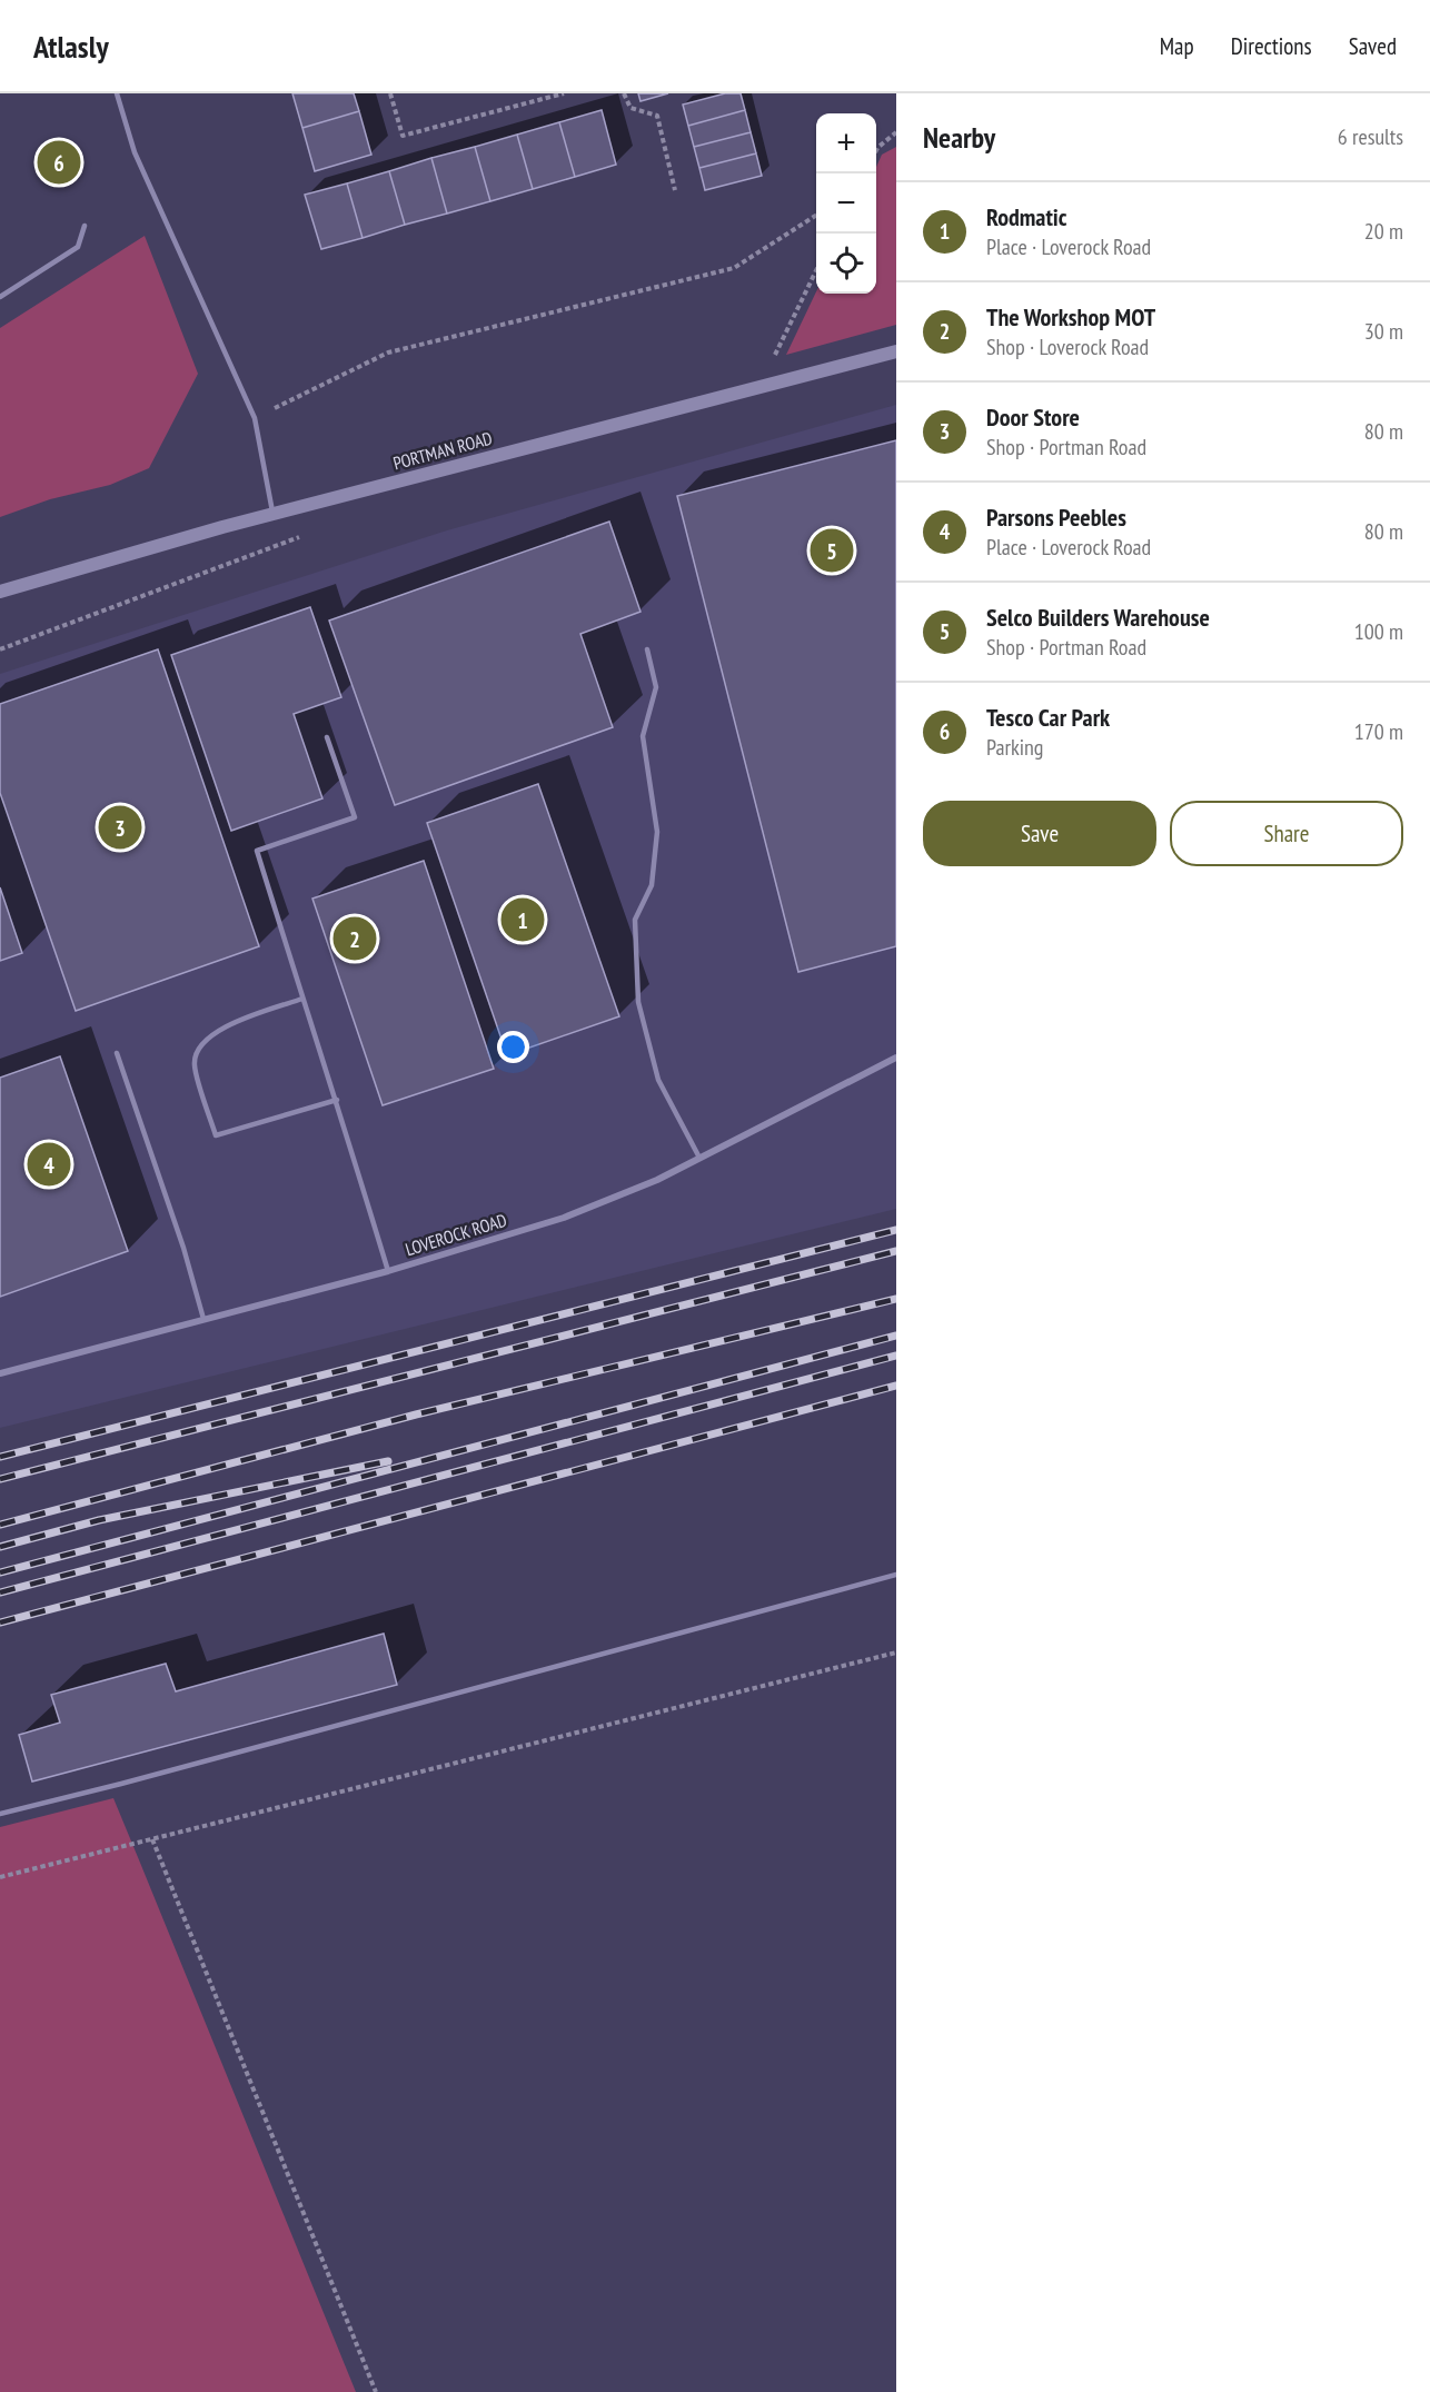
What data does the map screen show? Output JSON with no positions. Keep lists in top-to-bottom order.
{
  "streets": {
    "street": ["PORTMAN ROAD", "LOVEROCK ROAD"]
  },
  "page": {
    "header": "Atlasly",
    "nav": ["Map", "Directions", "Saved"],
    "heading": ["Nearby", "6 results"],
    "map_buttons": ["+", "−"],
    "pins": [
      "6",
      "5",
      "3",
      "1",
      "2",
      "4"
    ],
    "list": [
      {
        "mark": "1",
        "name": "Rodmatic",
        "note": "Place · Loverock Road",
        "value": "20 m"
      },
      {
        "mark": "2",
        "name": "The Workshop MOT",
        "note": "Shop · Loverock Road",
        "value": "30 m"
      },
      {
        "mark": "3",
        "name": "Door Store",
        "note": "Shop · Portman Road",
        "value": "80 m"
      },
      {
        "mark": "4",
        "name": "Parsons Peebles",
        "note": "Place · Loverock Road",
        "value": "80 m"
      },
      {
        "mark": "5",
        "name": "Selco Builders Warehouse",
        "note": "Shop · Portman Road",
        "value": "100 m"
      },
      {
        "mark": "6",
        "name": "Tesco Car Park",
        "note": "Parking",
        "value": "170 m"
      }
    ],
    "buttons": ["Save", "Share"]
  }
}
